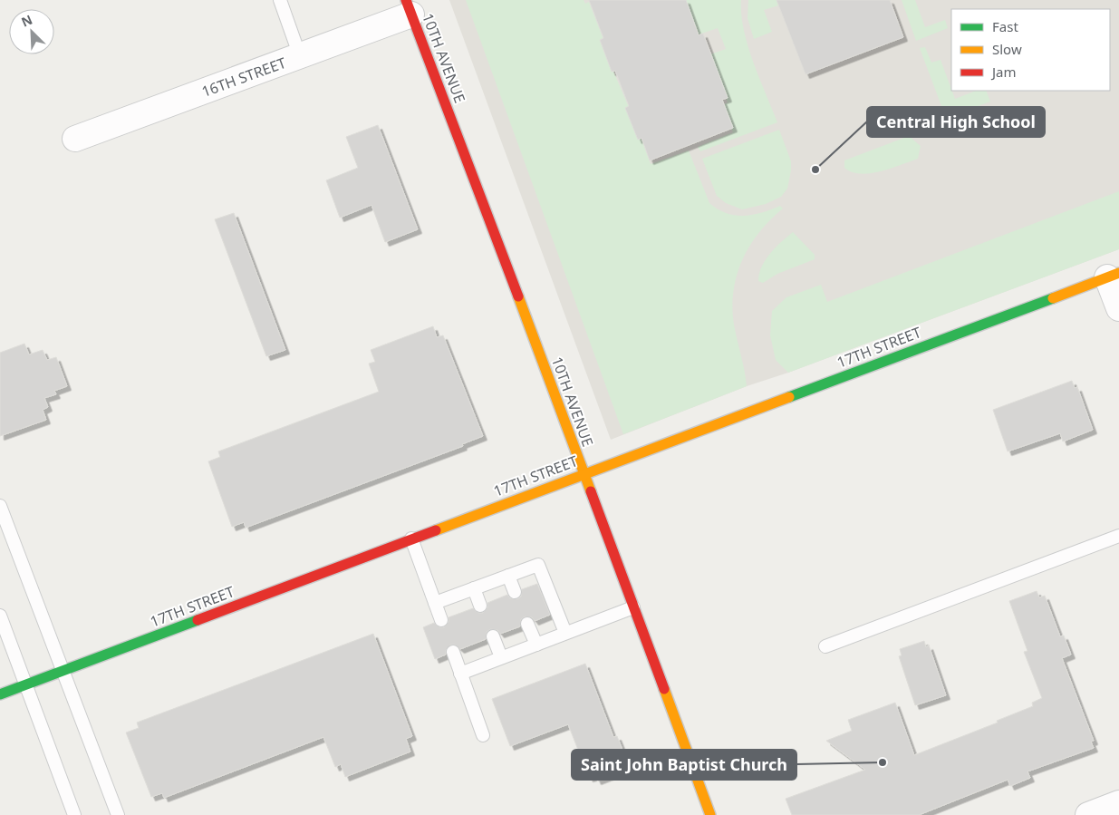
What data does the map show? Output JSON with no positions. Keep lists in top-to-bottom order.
{
  "streets": {
    "street": ["10TH AVENUE", "16TH STREET", "17TH STREET"]
  },
  "crossings": [
    ["10TH AVENUE", "16TH STREET"],
    ["10TH AVENUE", "17TH STREET"]
  ],
  "places": ["Central High School", "Saint John Baptist Church"],
  "legend": ["Fast", "Slow", "Jam"],
  "north": "top left"
}
